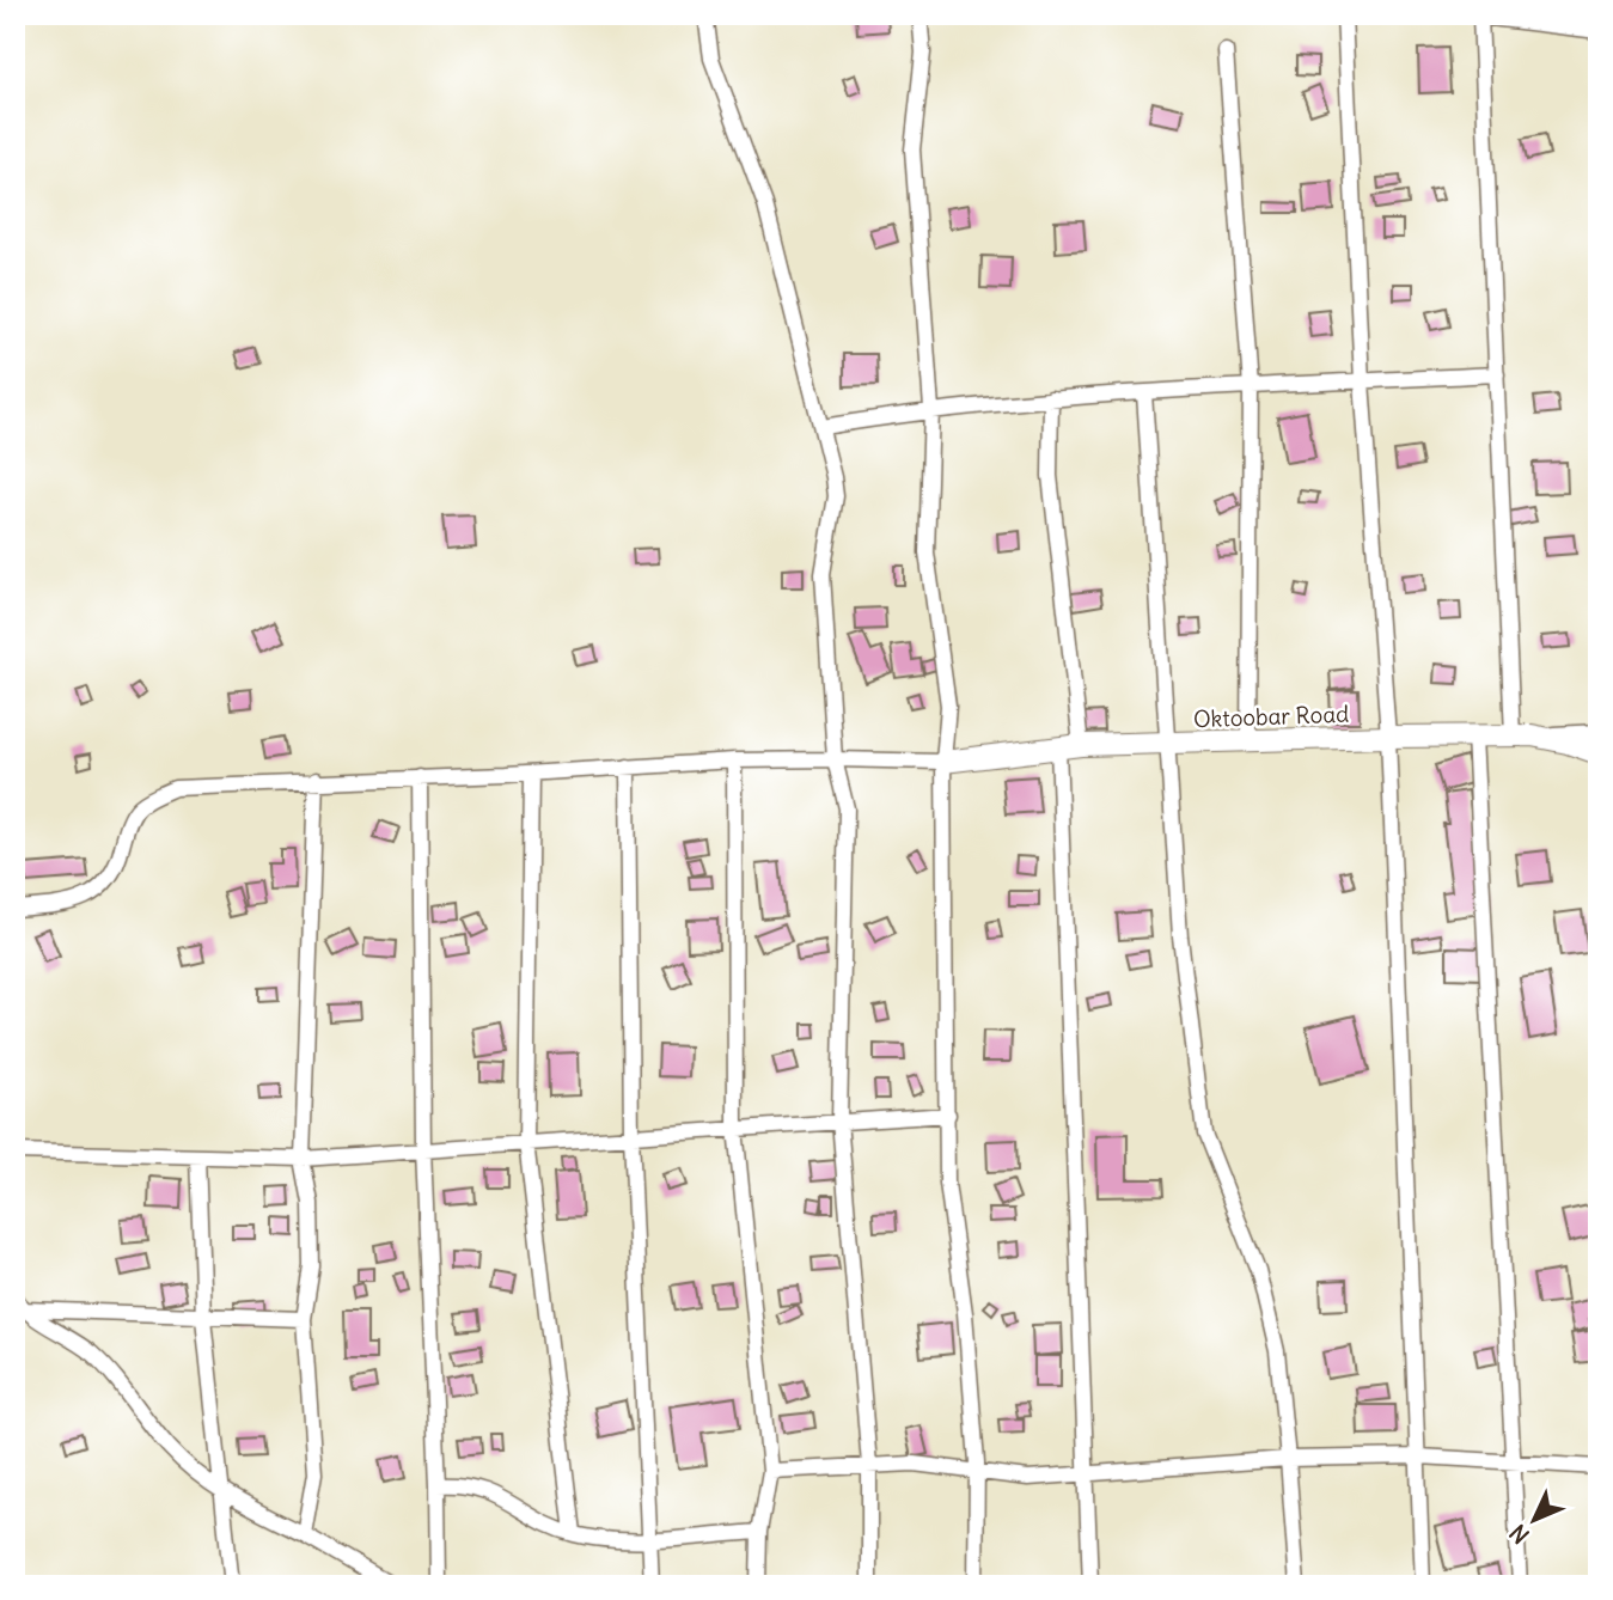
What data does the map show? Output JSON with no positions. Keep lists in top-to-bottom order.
{
  "streets": {
    "street": ["Oktoobar Road"]
  },
  "north": "bottom left"
}
